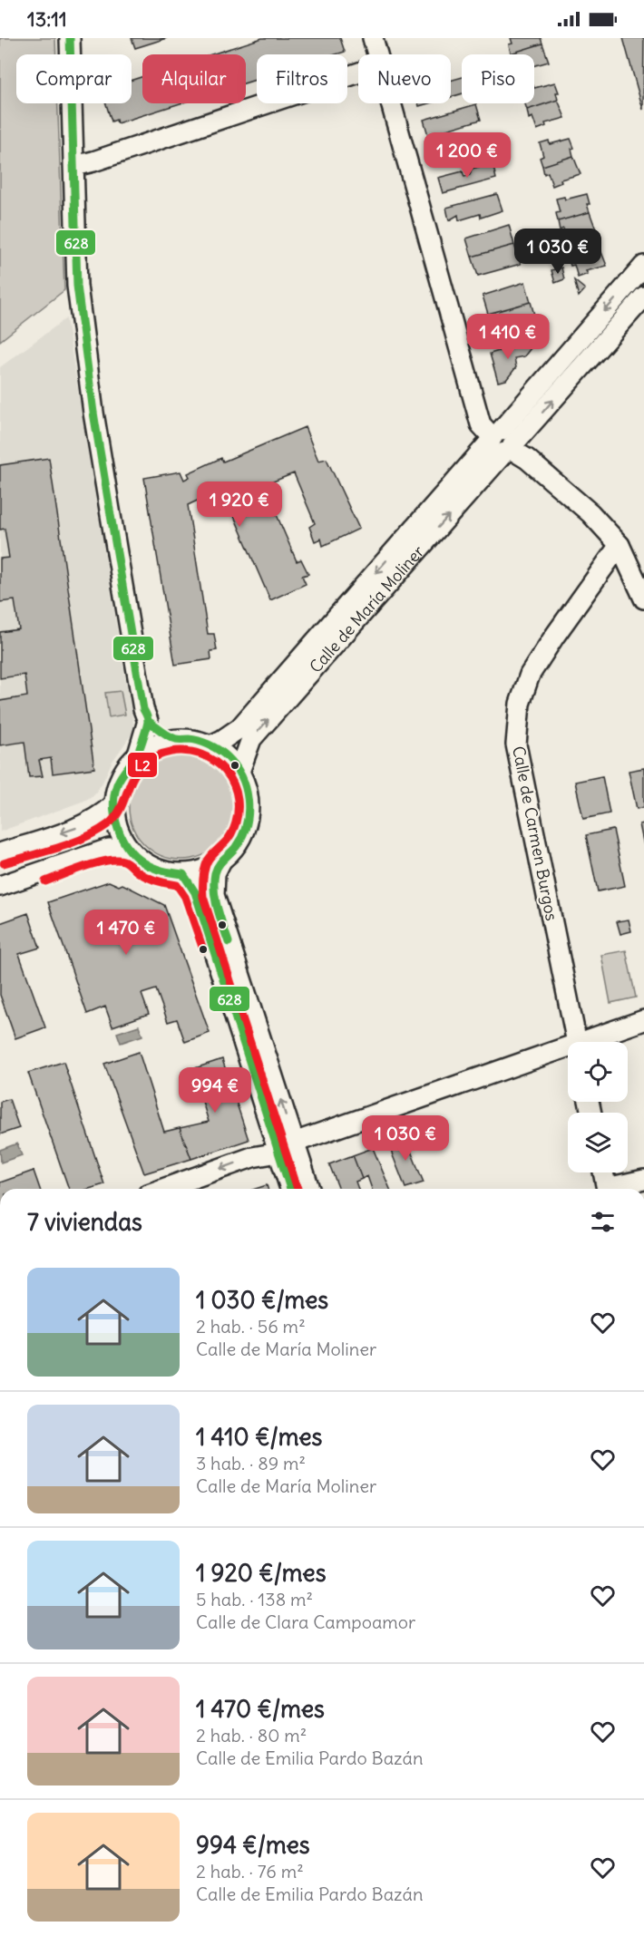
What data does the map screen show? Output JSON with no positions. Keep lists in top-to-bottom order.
{
  "streets": {
    "street": ["Calle de María Moliner", "Calle de Carmen Burgos"]
  },
  "lines": ["transit line 628", "transit line L2"],
  "page": {
    "status": "13:11",
    "chip": [
      "Comprar",
      "Alquilar",
      "Filtros",
      "Nuevo",
      "Piso"
    ],
    "price": [
      "1 200 €",
      "1 030 €",
      "1 410 €",
      "1 920 €",
      "1 470 €",
      "994 €",
      "1 030 €"
    ],
    "heading": "7 viviendas",
    "list": [
      {
        "name": "1 030 €/mes",
        "note": "2 hab. · 56 m² · Calle de María Moliner"
      },
      {
        "name": "1 410 €/mes",
        "note": "3 hab. · 89 m² · Calle de María Moliner"
      },
      {
        "name": "1 920 €/mes",
        "note": "5 hab. · 138 m² · Calle de Clara Campoamor"
      },
      {
        "name": "1 470 €/mes",
        "note": "2 hab. · 80 m² · Calle de Emilia Pardo Bazán"
      },
      {
        "name": "994 €/mes",
        "note": "2 hab. · 76 m² · Calle de Emilia Pardo Bazán"
      }
    ]
  }
}
